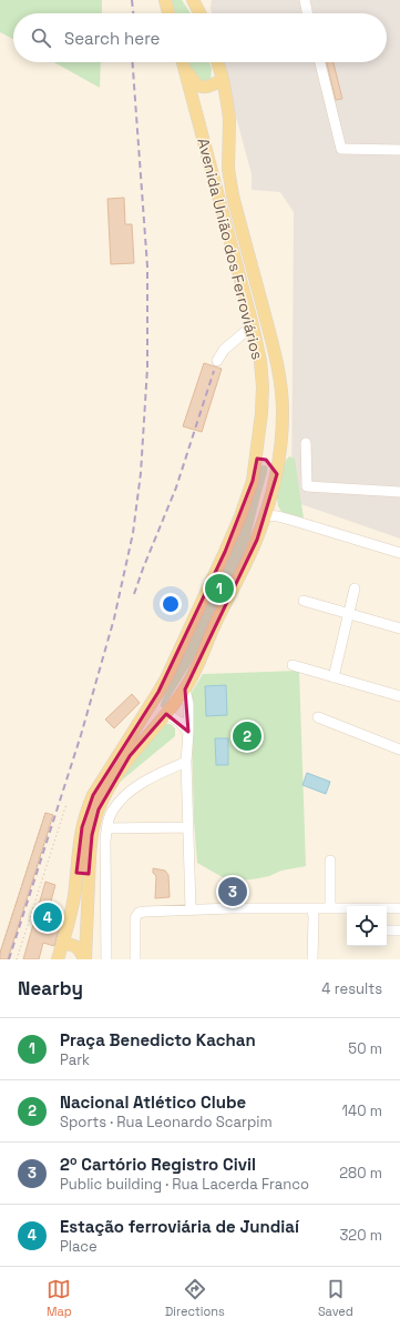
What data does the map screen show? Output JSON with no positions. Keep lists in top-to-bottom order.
{
  "streets": {
    "main road": ["Avenida União dos Ferroviários"]
  },
  "page": {
    "search": "Search here",
    "pins": [
      "1",
      "2",
      "3",
      "4"
    ],
    "heading": ["Nearby", "4 results"],
    "list": [
      {
        "mark": "1",
        "name": "Praça Benedicto Kachan",
        "note": "Park",
        "value": "50 m"
      },
      {
        "mark": "2",
        "name": "Nacional Atlético Clube",
        "note": "Sports · Rua Leonardo Scarpim",
        "value": "140 m"
      },
      {
        "mark": "3",
        "name": "2º Cartório Registro Civil",
        "note": "Public building · Rua Lacerda Franco",
        "value": "280 m"
      },
      {
        "mark": "4",
        "name": "Estação ferroviária de Jundiaí",
        "note": "Place",
        "value": "320 m"
      }
    ],
    "nav": ["Map", "Directions", "Saved"]
  }
}
